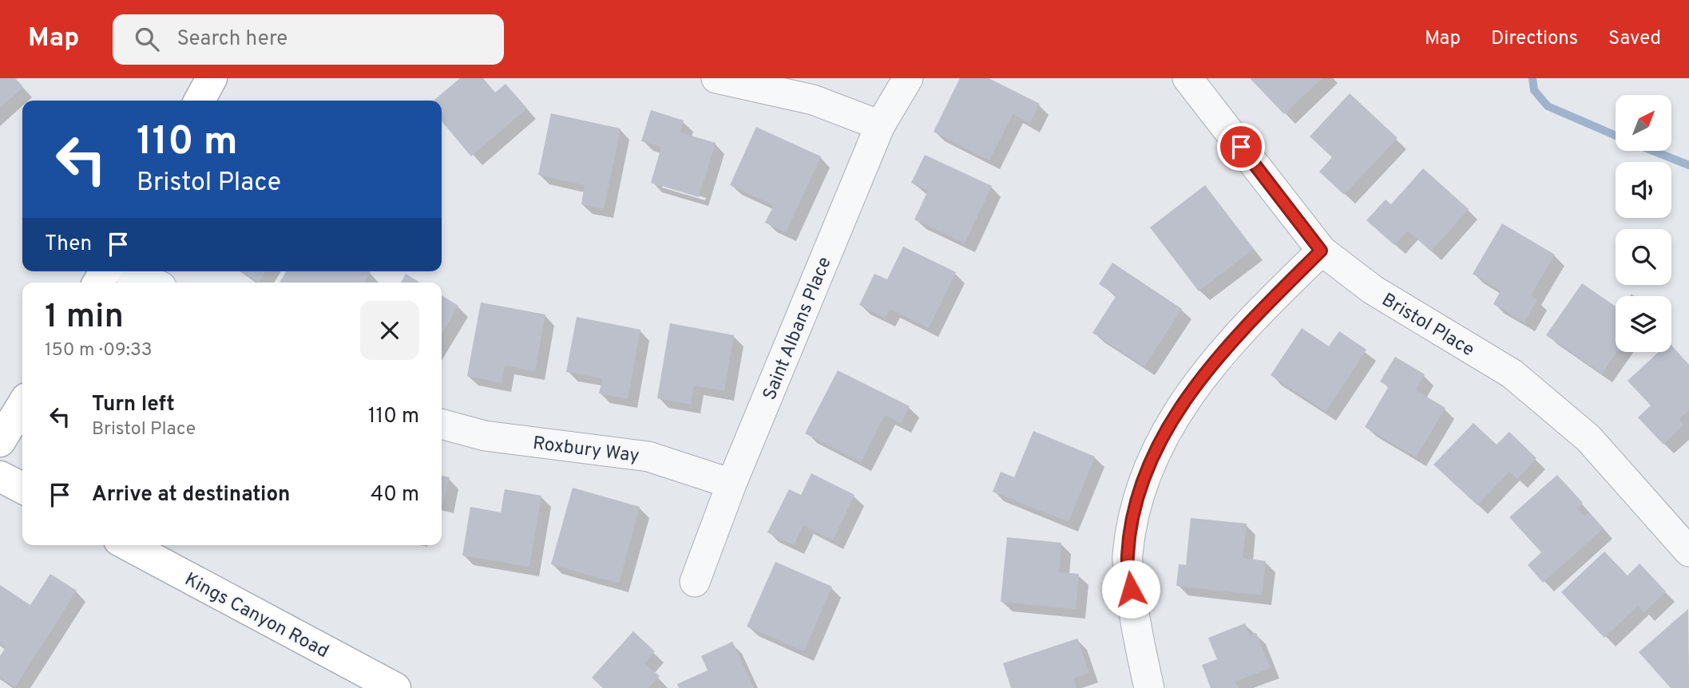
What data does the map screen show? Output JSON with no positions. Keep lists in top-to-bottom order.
{
  "streets": {
    "street": [
      "Bristol Place",
      "Saint Albans Place",
      "Roxbury Way",
      "Kings Canyon Road"
    ]
  },
  "crossings": [
    ["Saint Albans Place", "Roxbury Way"]
  ],
  "north": "top right",
  "page": {
    "header": "Map",
    "search": "Search here",
    "nav": ["Map", "Directions", "Saved"],
    "turn": ["110 m", "Bristol Place"],
    "then": "Then",
    "heading": ["1 min", "150 m · 09:33"],
    "list": [
      {
        "name": "Turn left",
        "note": "Bristol Place",
        "value": "110 m"
      },
      {
        "name": "Arrive at destination",
        "value": "40 m"
      }
    ]
  }
}
